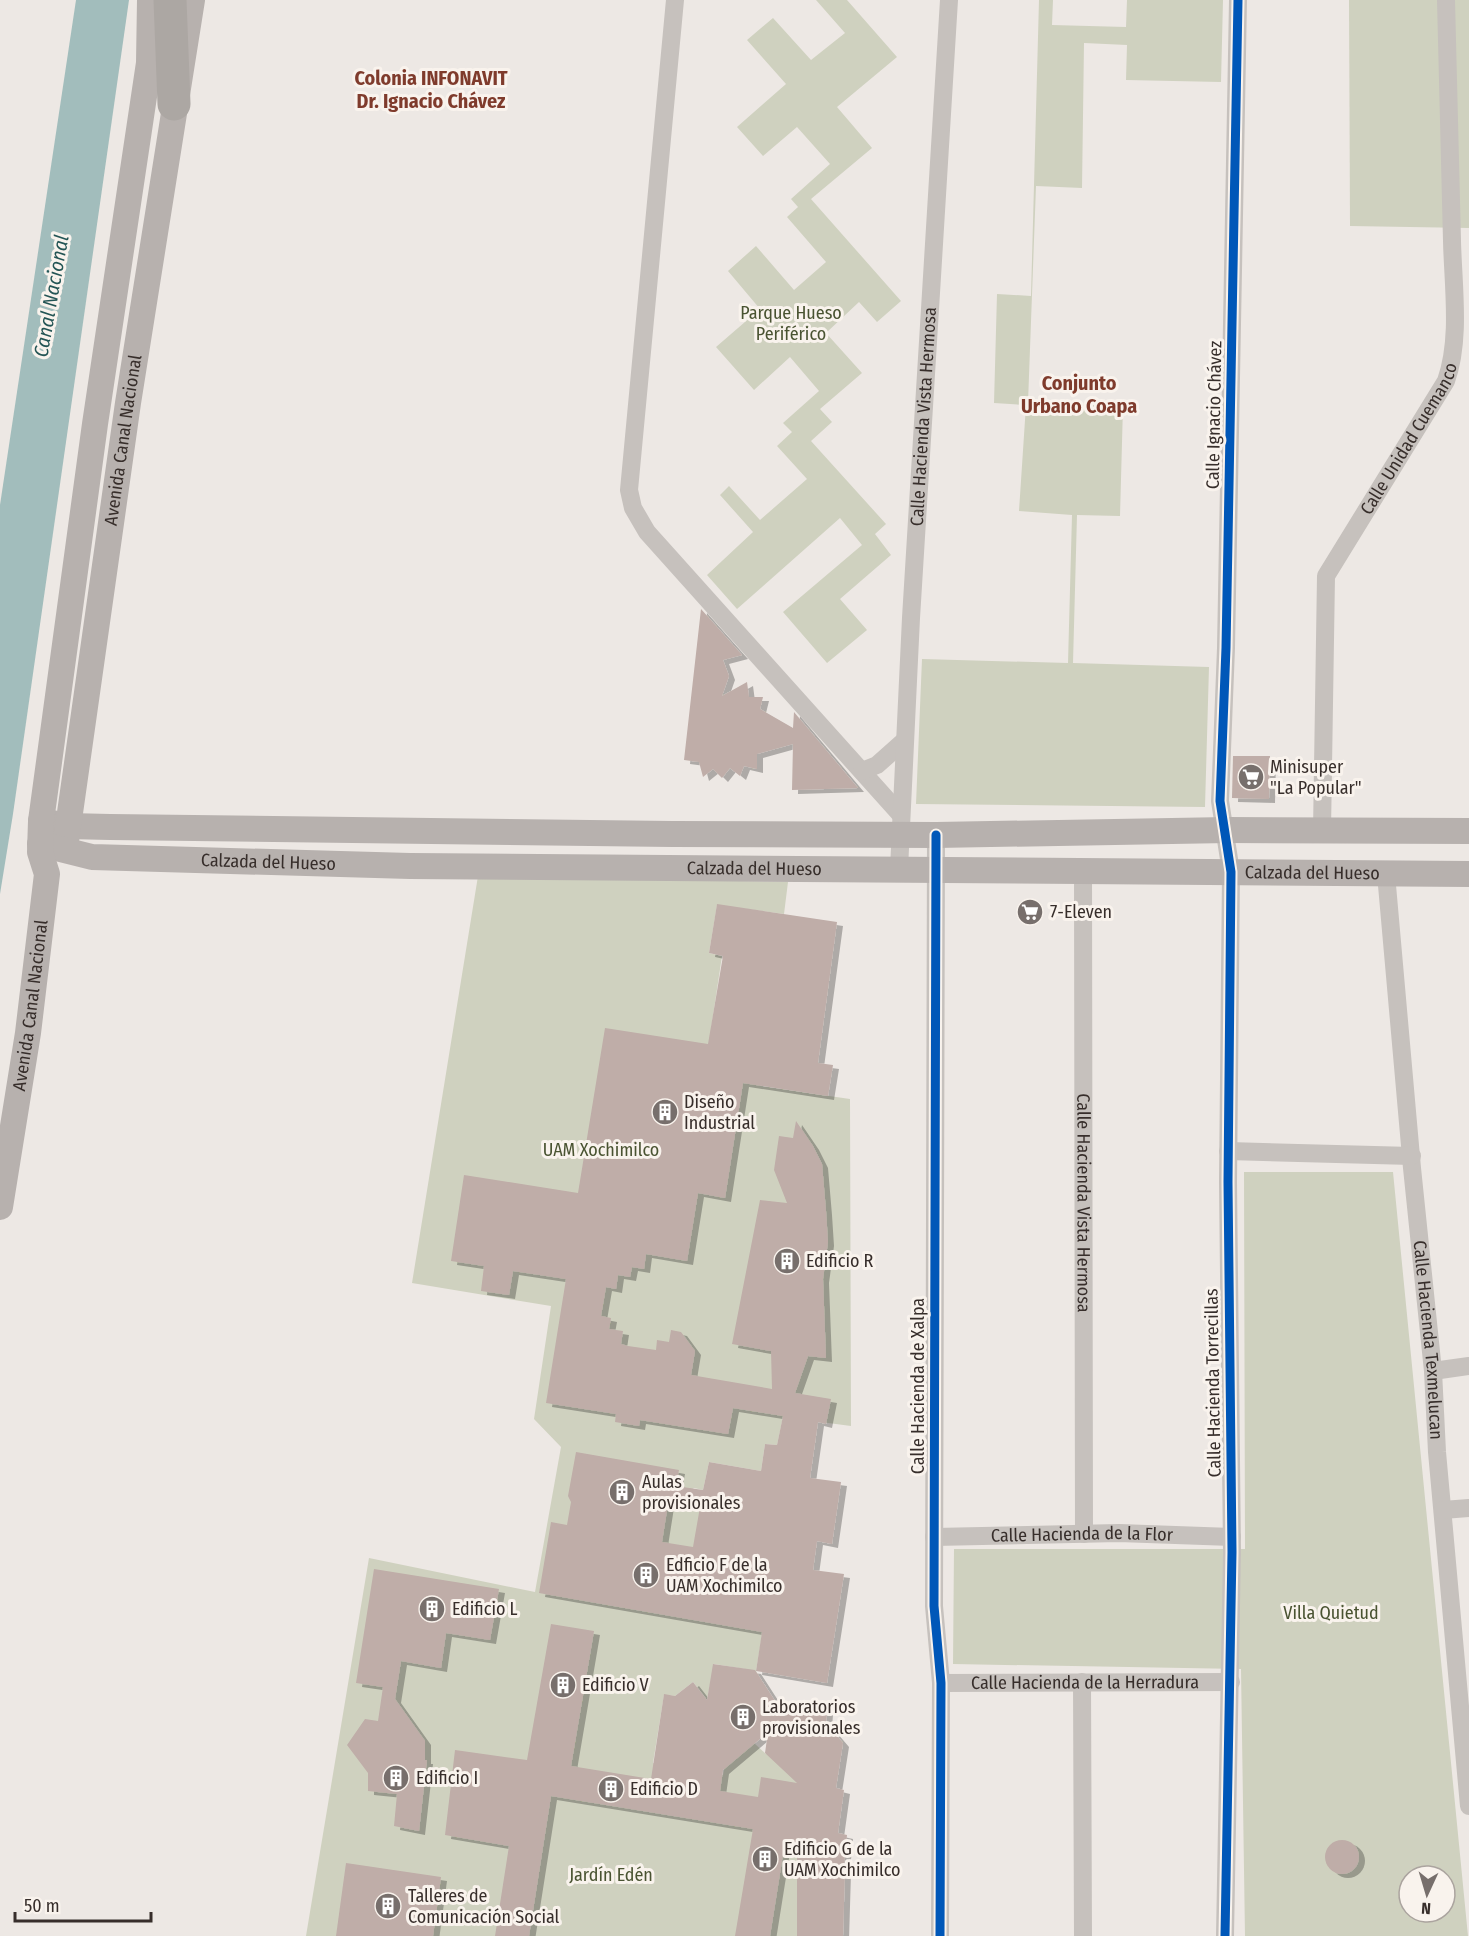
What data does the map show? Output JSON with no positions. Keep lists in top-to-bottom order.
{
  "streets": {
    "main road": ["Avenida Canal Nacional", "Calzada del Hueso"],
    "street": [
      "Calle Ignacio Chávez",
      "Calle Hacienda Vista Hermosa",
      "Calle Unidad Cuemanco",
      "Calle Hacienda Texmelucan",
      "Calle Hacienda Torrecillas",
      "Calle Hacienda de Xalpa",
      "Calle Hacienda de la Flor",
      "Calle Hacienda de la Herradura"
    ]
  },
  "crossings": [
    ["Calle Ignacio Chávez", "Calzada del Hueso"],
    ["Calle Ignacio Chávez", "Calle Hacienda Torrecillas"],
    ["Calle Hacienda Vista Hermosa", "Calzada del Hueso"],
    ["Calle Hacienda Vista Hermosa", "Calle Hacienda de la Flor"],
    ["Calle Unidad Cuemanco", "Calzada del Hueso"],
    ["Avenida Canal Nacional", "Calzada del Hueso"],
    ["Calzada del Hueso", "Calle Hacienda Texmelucan"],
    ["Calzada del Hueso", "Calle Hacienda Torrecillas"],
    ["Calzada del Hueso", "Calle Hacienda de Xalpa"],
    ["Calle Hacienda Torrecillas", "Calle Hacienda de la Flor"],
    ["Calle Hacienda Torrecillas", "Calle Hacienda de la Herradura"],
    ["Calle Hacienda de Xalpa", "Calle Hacienda de la Flor"],
    ["Calle Hacienda de Xalpa", "Calle Hacienda de la Herradura"]
  ],
  "districts": ["Colonia INFONAVIT Dr. Ignacio Chávez", "Conjunto Urbano Coapa"],
  "water": ["Canal Nacional"],
  "parks": [
    "Parque Hueso Periférico",
    "UAM Xochimilco",
    "Villa Quietud",
    "Jardín Edén"
  ],
  "places": {
    "supermarket": ["Minisuper \"La Popular\"", "7-Eleven"],
    "building": [
      "Diseño Industrial",
      "Edificio R",
      "Aulas provisionales",
      "Edficio F de la UAM Xochimilco",
      "Edificio L",
      "Edificio V",
      "Laboratorios provisionales",
      "Edificio I",
      "Edificio D",
      "Edificio G de la UAM Xochimilco",
      "Talleres de Comunicación Social"
    ]
  },
  "scale_bar": "50 m",
  "north": "bottom"
}
